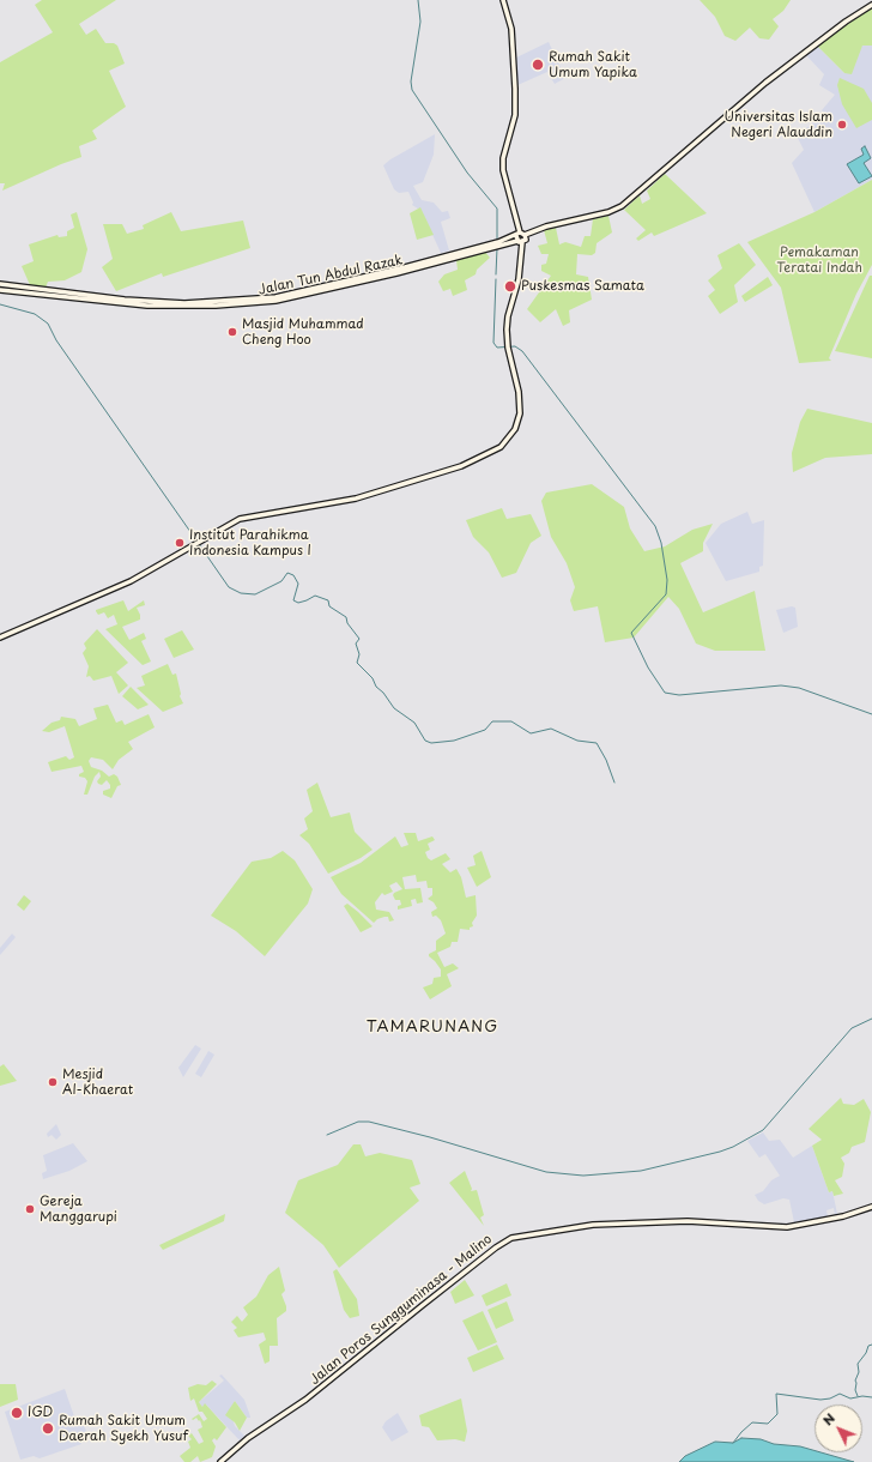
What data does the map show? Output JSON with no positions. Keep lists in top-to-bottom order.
{
  "streets": {
    "main road": ["Jalan Tun Abdul Razak", "Jalan Poros Sungguminasa - Malino"]
  },
  "districts": ["TAMARUNANG"],
  "parks": ["Pemakaman Teratai Indah"],
  "places": [
    "Rumah Sakit Umum Yapika",
    "Universitas Islam Negeri Alauddin",
    "Puskesmas Samata",
    "Masjid Muhammad Cheng Hoo",
    "Institut Parahikma Indonesia Kampus I",
    "Mesjid Al-Khaerat",
    "Gereja Manggarupi",
    "IGD",
    "Rumah Sakit Umum Daerah Syekh Yusuf"
  ],
  "north": "top left"
}
